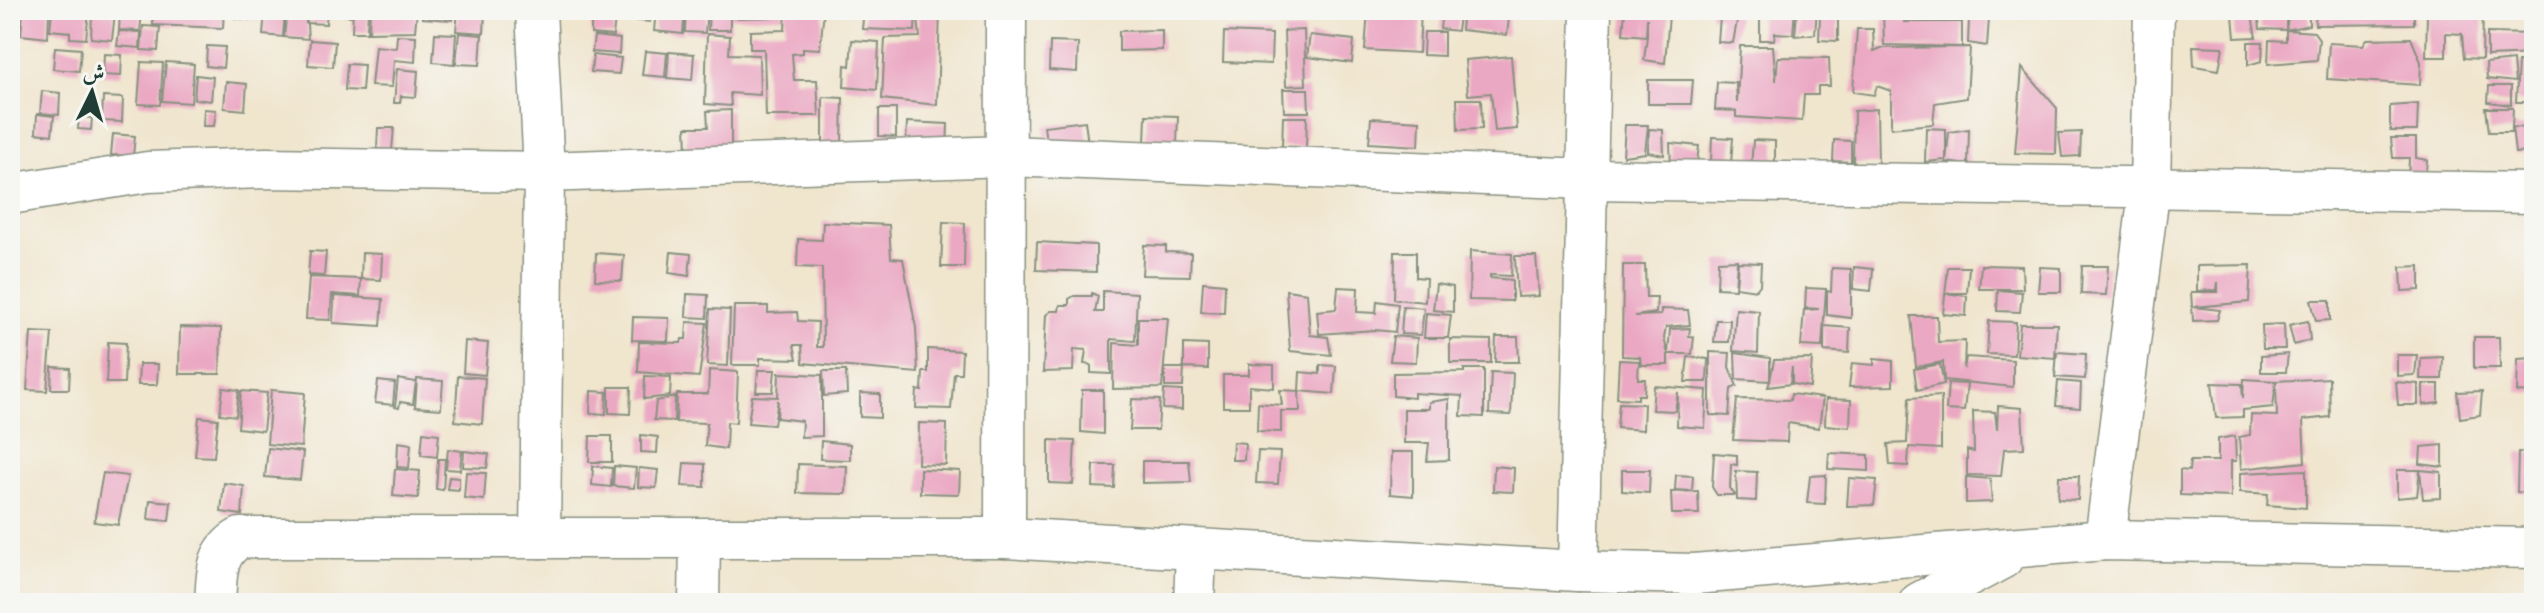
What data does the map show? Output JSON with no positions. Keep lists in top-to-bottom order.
{
  "north": "top"
}
